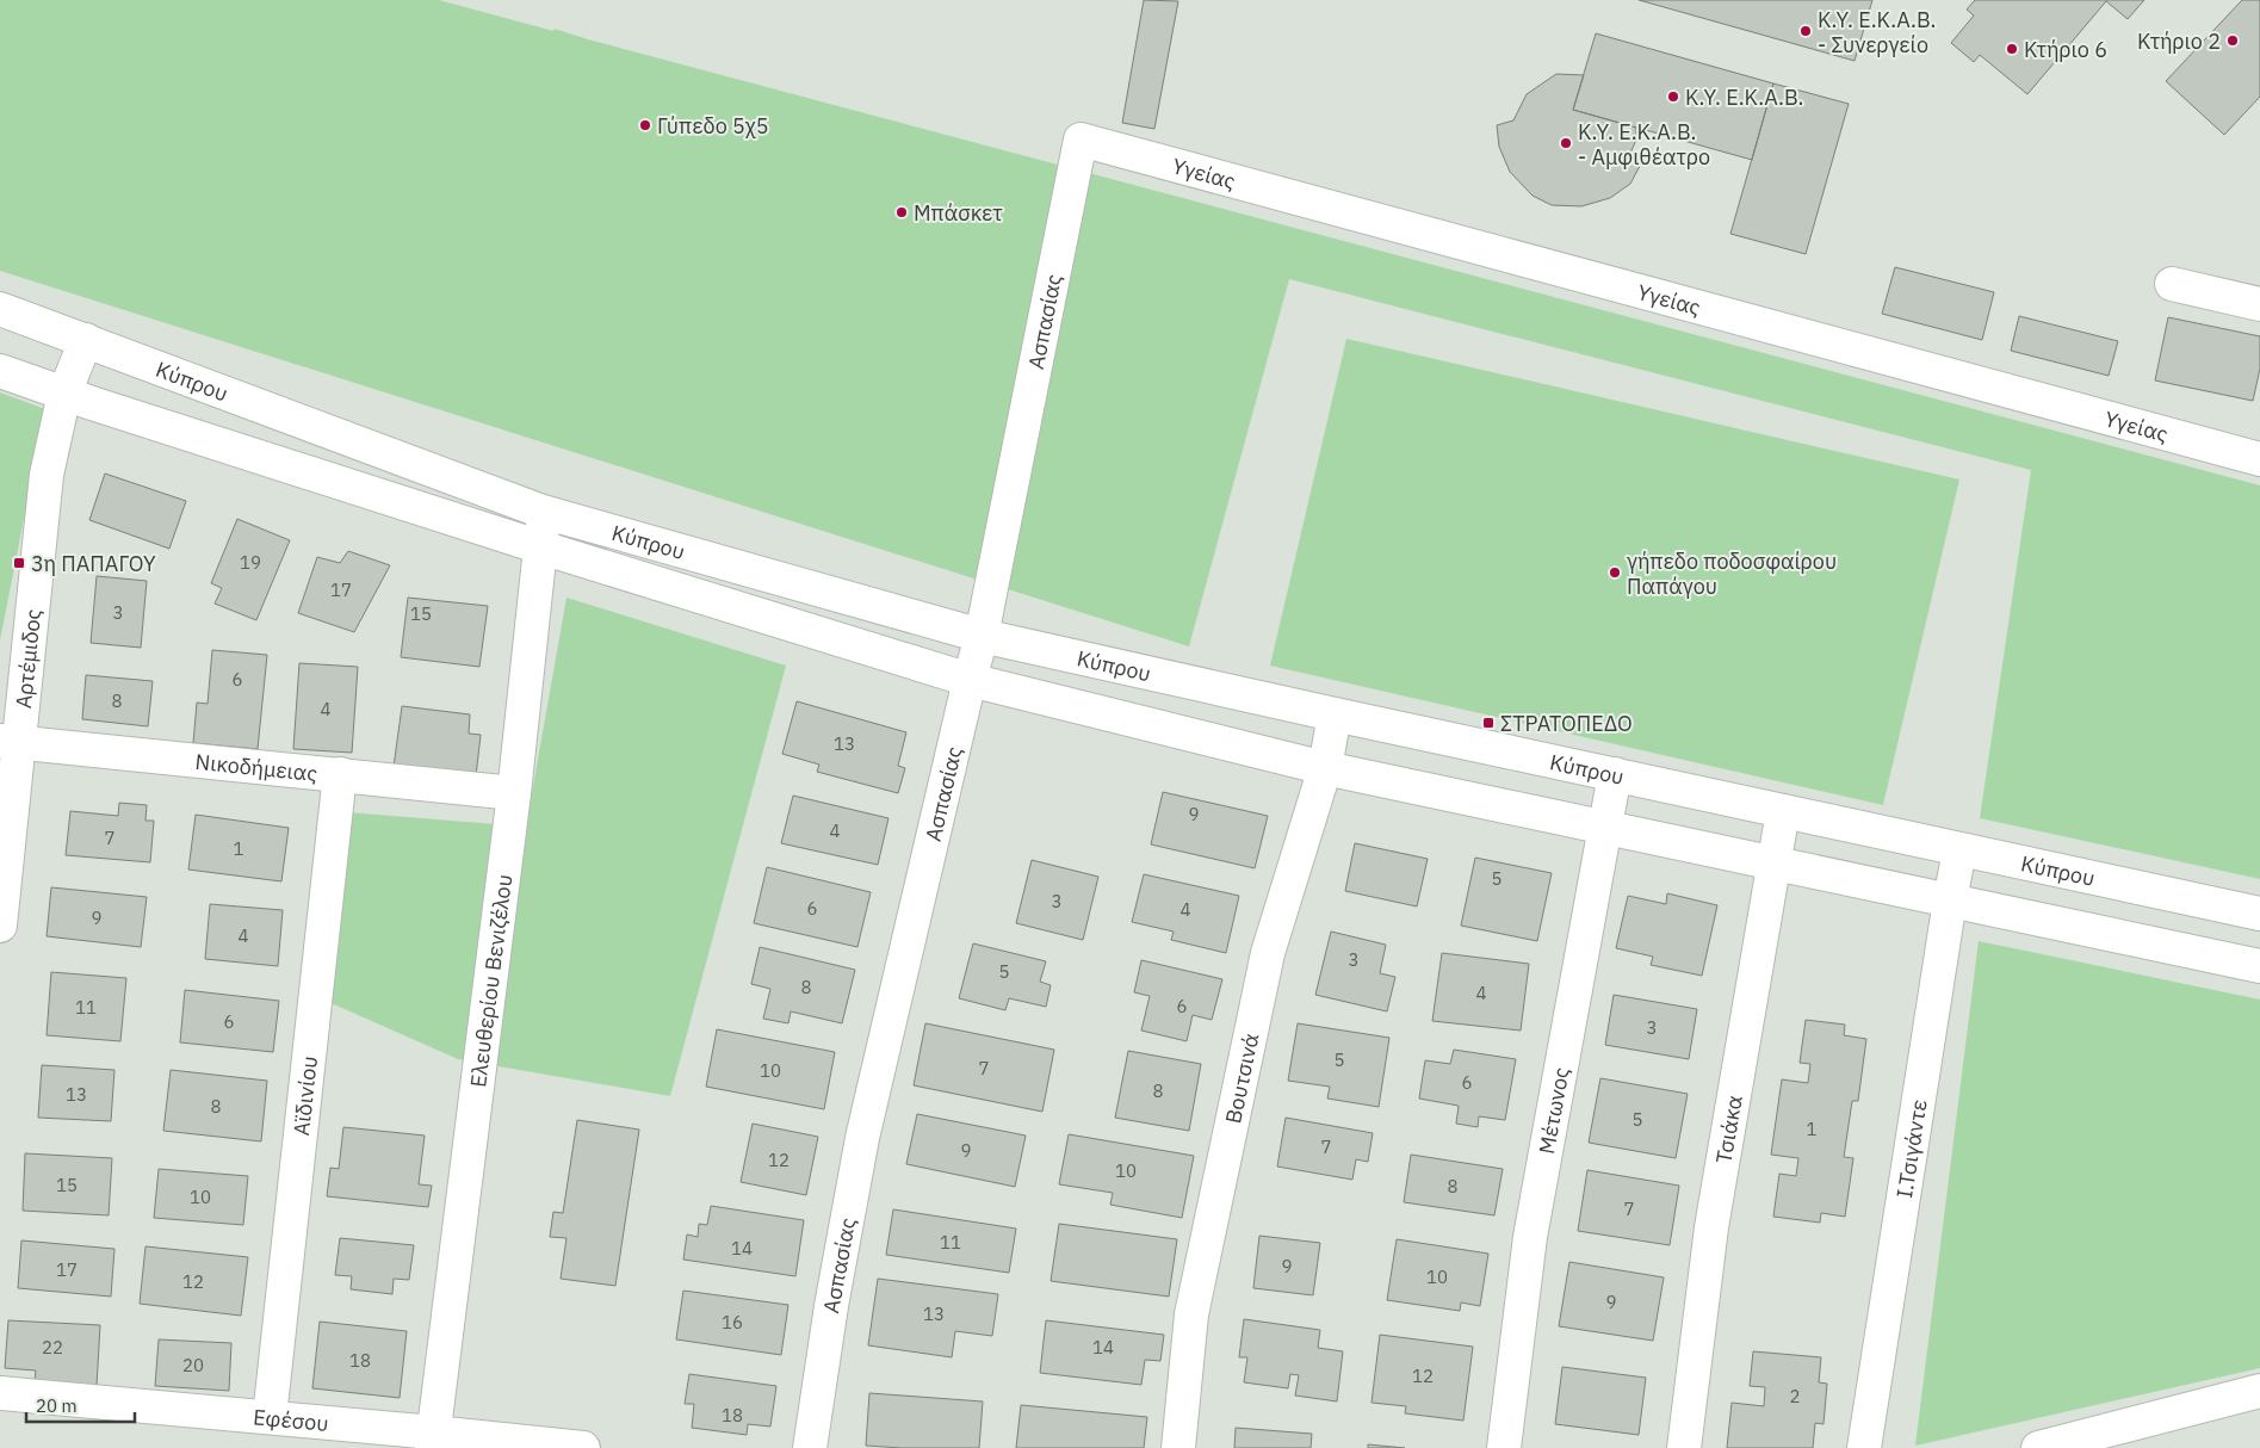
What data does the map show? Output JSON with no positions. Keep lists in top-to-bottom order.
{
  "streets": {
    "street": [
      "Υγείας",
      "Ασπασίας",
      "Κύπρου",
      "Αρτέμιδος",
      "Νικοδήμειας",
      "Ελευθερίου Βενιζέλου",
      "Βουτσινά",
      "Αϊδινίου",
      "Μέτωνος",
      "Τσιάκα",
      "Ι.Τσιγάντε",
      "Εφέσου"
    ]
  },
  "crossings": [
    ["Υγείας", "Ασπασίας"],
    ["Ασπασίας", "Κύπρου"],
    ["Κύπρου", "Αρτέμιδος"],
    ["Κύπρου", "Ελευθερίου Βενιζέλου"],
    ["Κύπρου", "Βουτσινά"],
    ["Κύπρου", "Μέτωνος"],
    ["Κύπρου", "Τσιάκα"],
    ["Κύπρου", "Ι.Τσιγάντε"],
    ["Αρτέμιδος", "Νικοδήμειας"],
    ["Νικοδήμειας", "Ελευθερίου Βενιζέλου"],
    ["Νικοδήμειας", "Αϊδινίου"],
    ["Ελευθερίου Βενιζέλου", "Εφέσου"],
    ["Αϊδινίου", "Εφέσου"]
  ],
  "places": {
    "other": [
      "Κ.Υ. Ε.Κ.Α.Β. - Συνεργείο",
      "Κτήριο 2",
      "Κτήριο 6",
      "Κ.Υ. Ε.Κ.Α.Β.",
      "Γύπεδο 5χ5",
      "Κ.Υ. Ε.Κ.Α.Β. - Αμφιθέατρο",
      "Μπάσκετ",
      "γήπεδο ποδοσφαίρου Παπάγου"
    ],
    "transit": ["3η ΠΑΠΑΓΟΥ", "ΣΤΡΑΤΟΠΕΔΟ"]
  },
  "house_numbers": [
    "19",
    "17",
    "3",
    "15",
    "6",
    "8",
    "4",
    "13",
    "9",
    "4",
    "7",
    "1",
    "5",
    "3",
    "6",
    "4",
    "9",
    "4",
    "3",
    "5",
    "8",
    "4",
    "6",
    "11",
    "6",
    "3",
    "5",
    "7",
    "10",
    "6",
    "8",
    "13",
    "8",
    "5",
    "1",
    "7",
    "9",
    "12",
    "10",
    "15",
    "8",
    "10",
    "7",
    "11",
    "14",
    "9",
    "17",
    "10",
    "12",
    "9",
    "13",
    "16",
    "22",
    "14",
    "18",
    "20",
    "12",
    "2",
    "18"
  ],
  "scale_bar": "20 m"
}
